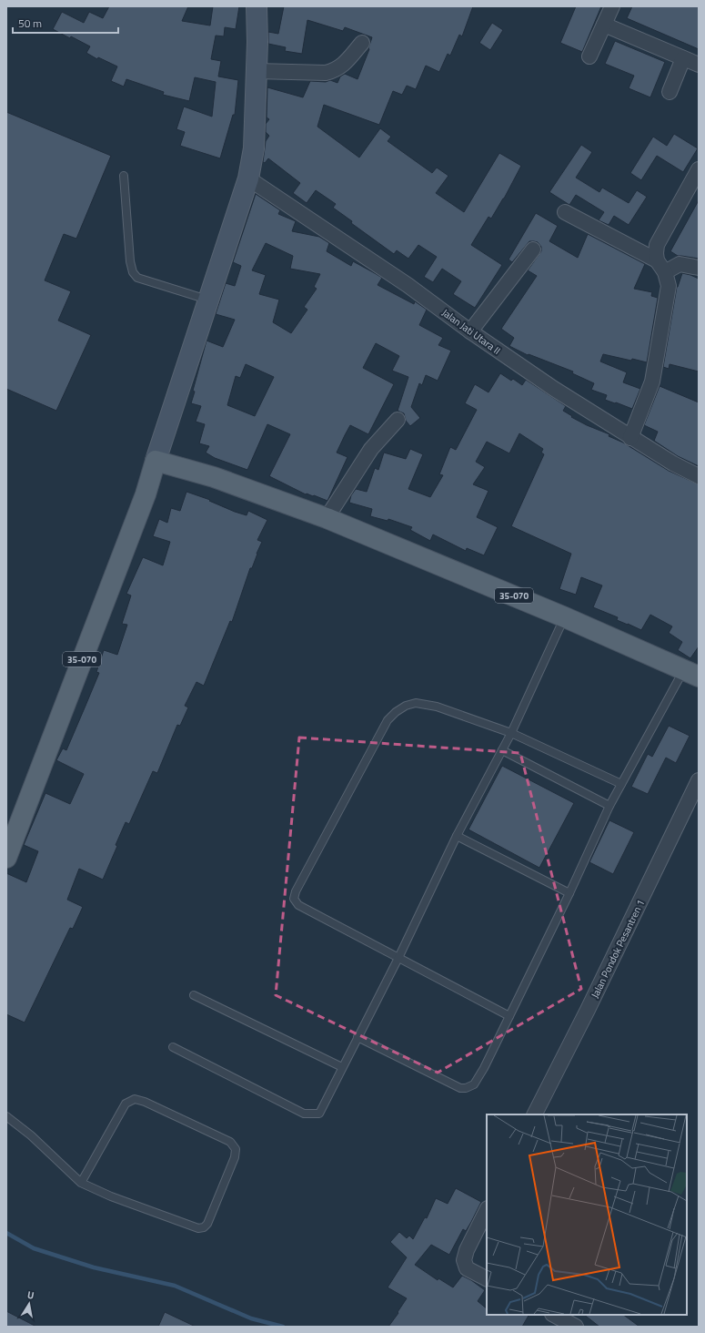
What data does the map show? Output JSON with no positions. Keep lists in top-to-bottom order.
{
  "streets": {
    "main road": ["35-070"],
    "street": ["Jalan Jati Utara II", "Jalan Pondok Pesantren 1"]
  },
  "scale_bar": "50 m",
  "north": "top"
}
